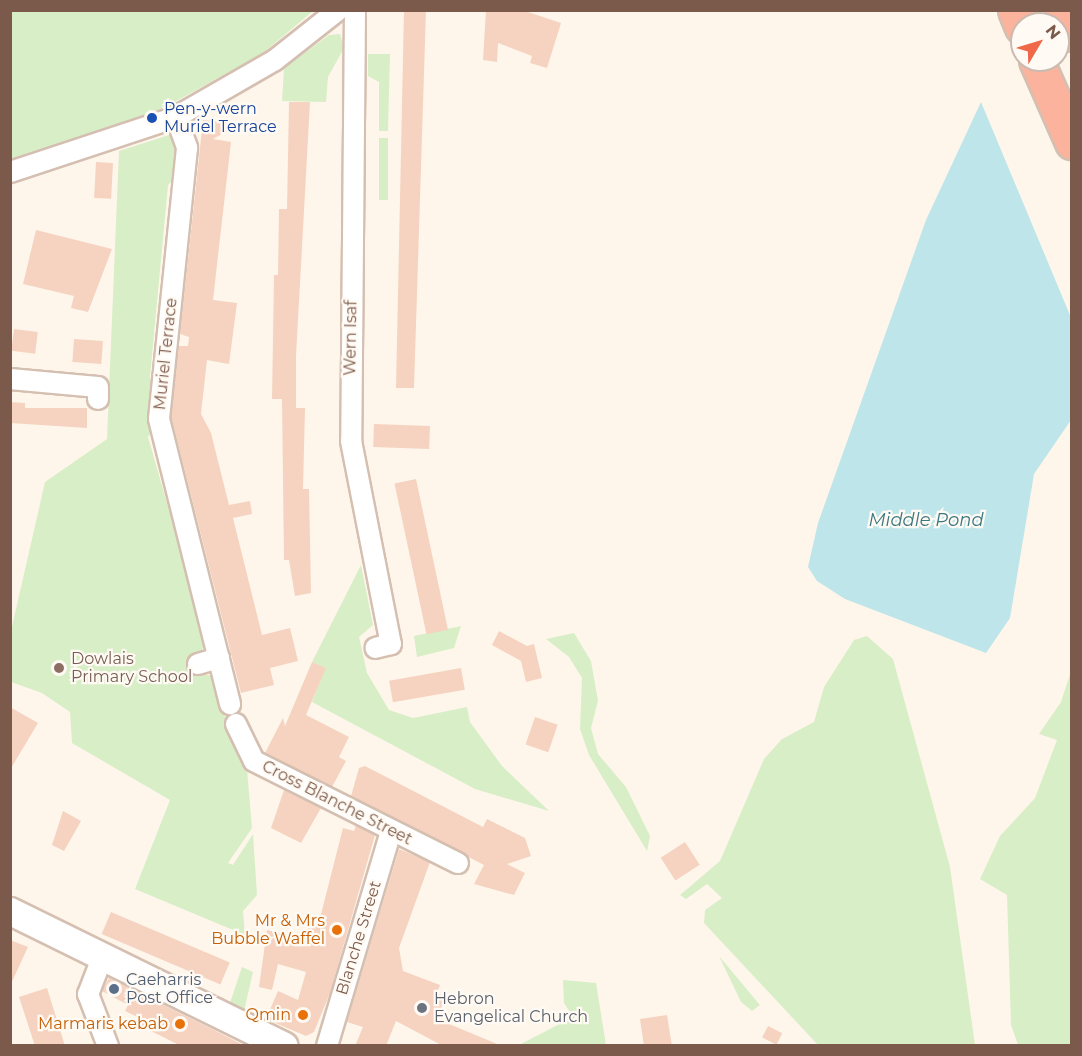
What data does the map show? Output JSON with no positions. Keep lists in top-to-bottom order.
{
  "streets": {
    "street": [
      "Wern Isaf",
      "Muriel Terrace",
      "Cross Blanche Street",
      "Blanche Street"
    ]
  },
  "crossings": [
    ["Cross Blanche Street", "Blanche Street"]
  ],
  "water": ["Middle Pond"],
  "places": [
    "Pen-y-wern Muriel Terrace",
    "Dowlais Primary School",
    "Mr & Mrs Bubble Waffel",
    "Caeharris Post Office",
    "Hebron Evangelical Church",
    "Qmin",
    "Marmaris kebab"
  ],
  "north": "top right"
}
